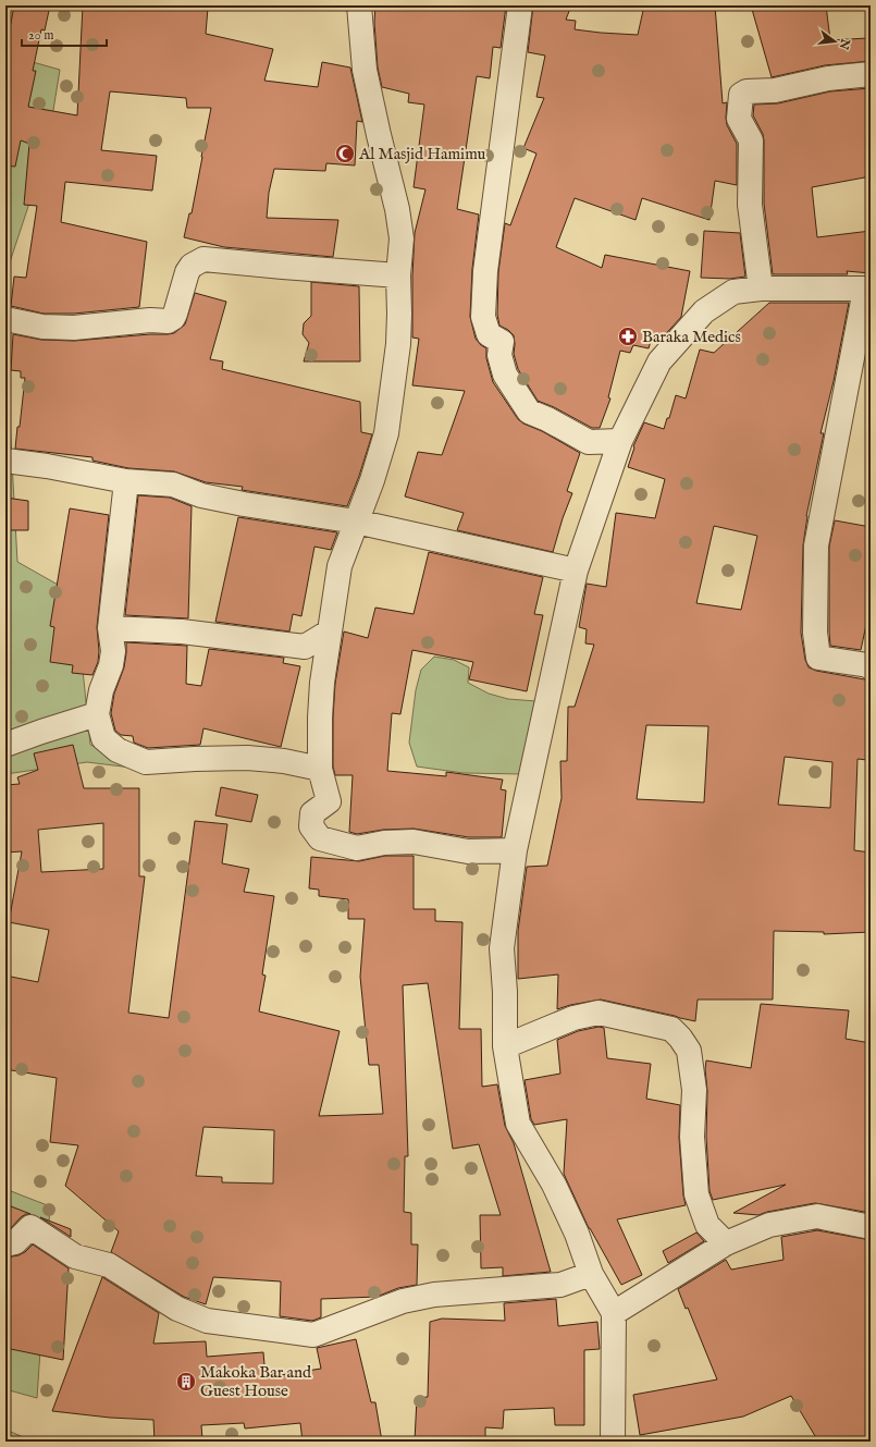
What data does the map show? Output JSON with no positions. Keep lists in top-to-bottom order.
{
  "places": {
    "mosque": ["Al Masjid Hamimu"],
    "pharmacy": ["Baraka Medics"],
    "building": ["Makoka Bar and Guest House"]
  },
  "scale_bar": "20 m",
  "north": "right"
}
